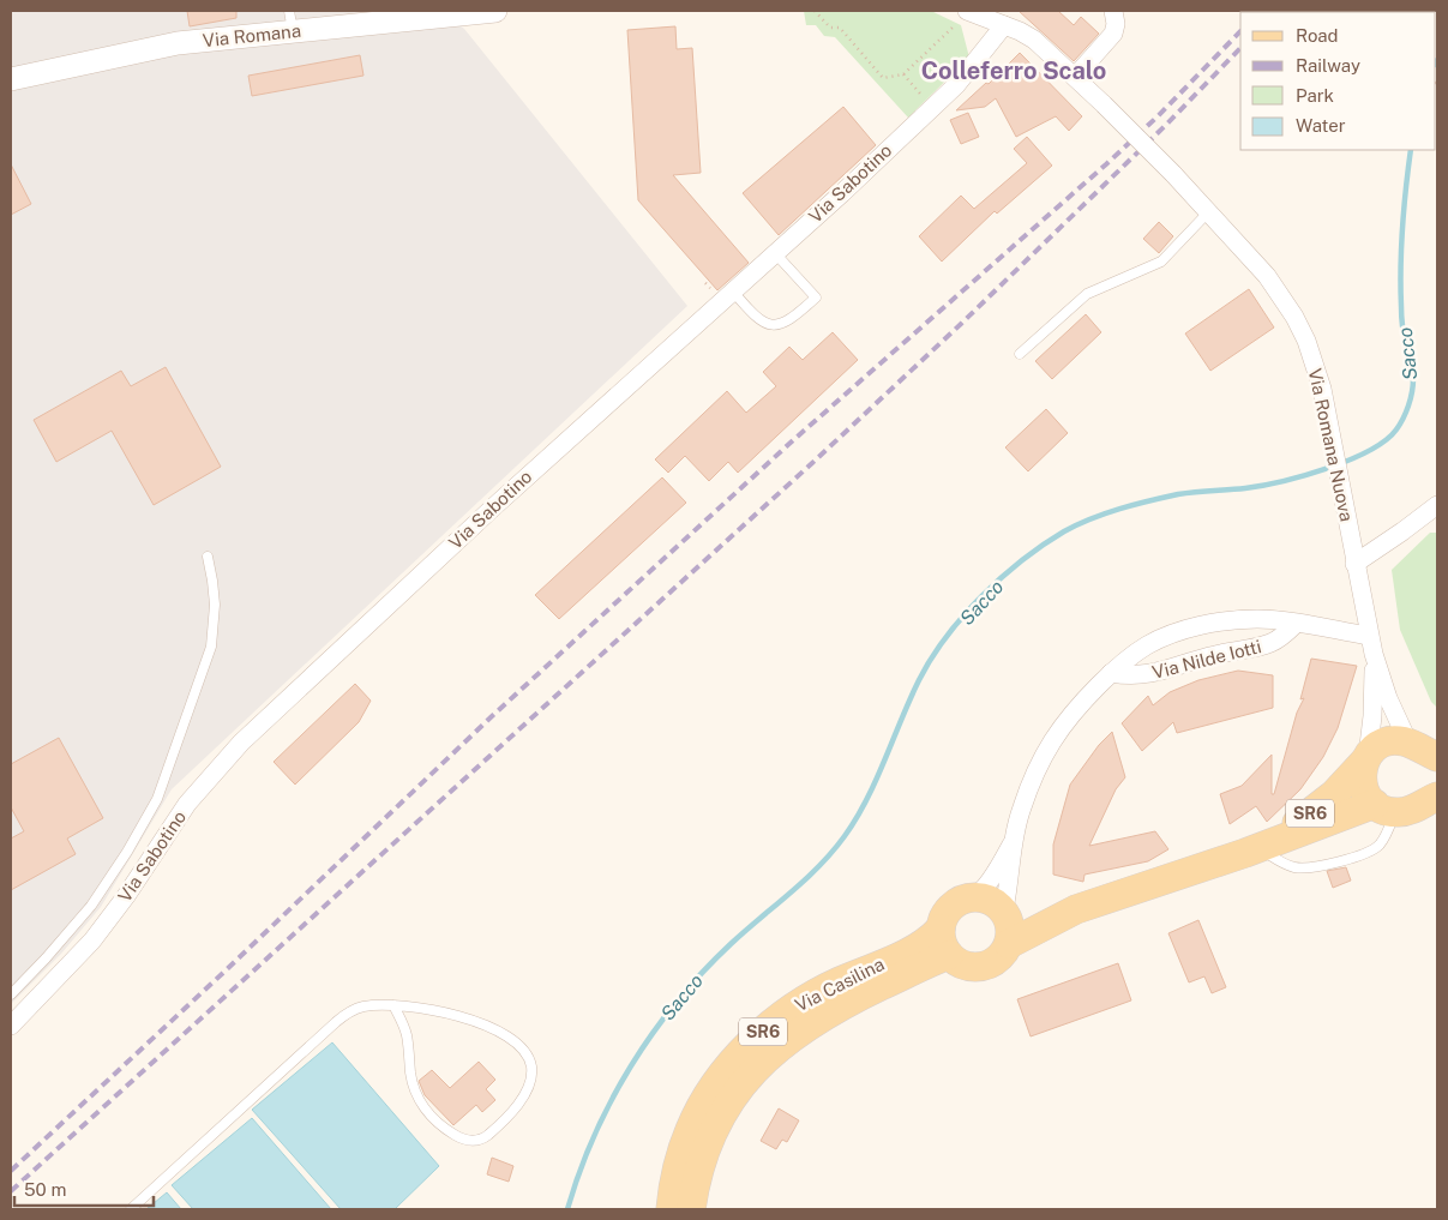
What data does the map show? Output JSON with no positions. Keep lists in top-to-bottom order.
{
  "streets": {
    "main road": ["SR6", "Via Casilina"],
    "street": [
      "Via Romana",
      "Via Sabotino",
      "Via Romana Nuova",
      "Via Nilde Iotti"
    ]
  },
  "crossings": [
    ["Via Romana Nuova", "Via Nilde Iotti"],
    ["Via Romana Nuova", "SR6"],
    ["Via Nilde Iotti", "SR6"],
    ["Via Nilde Iotti", "Via Casilina"],
    ["SR6", "Via Casilina"]
  ],
  "districts": ["Colleferro Scalo"],
  "water": ["Sacco"],
  "legend": [
    "Road",
    "Railway",
    "Park",
    "Water"
  ],
  "scale_bar": "50 m"
}
